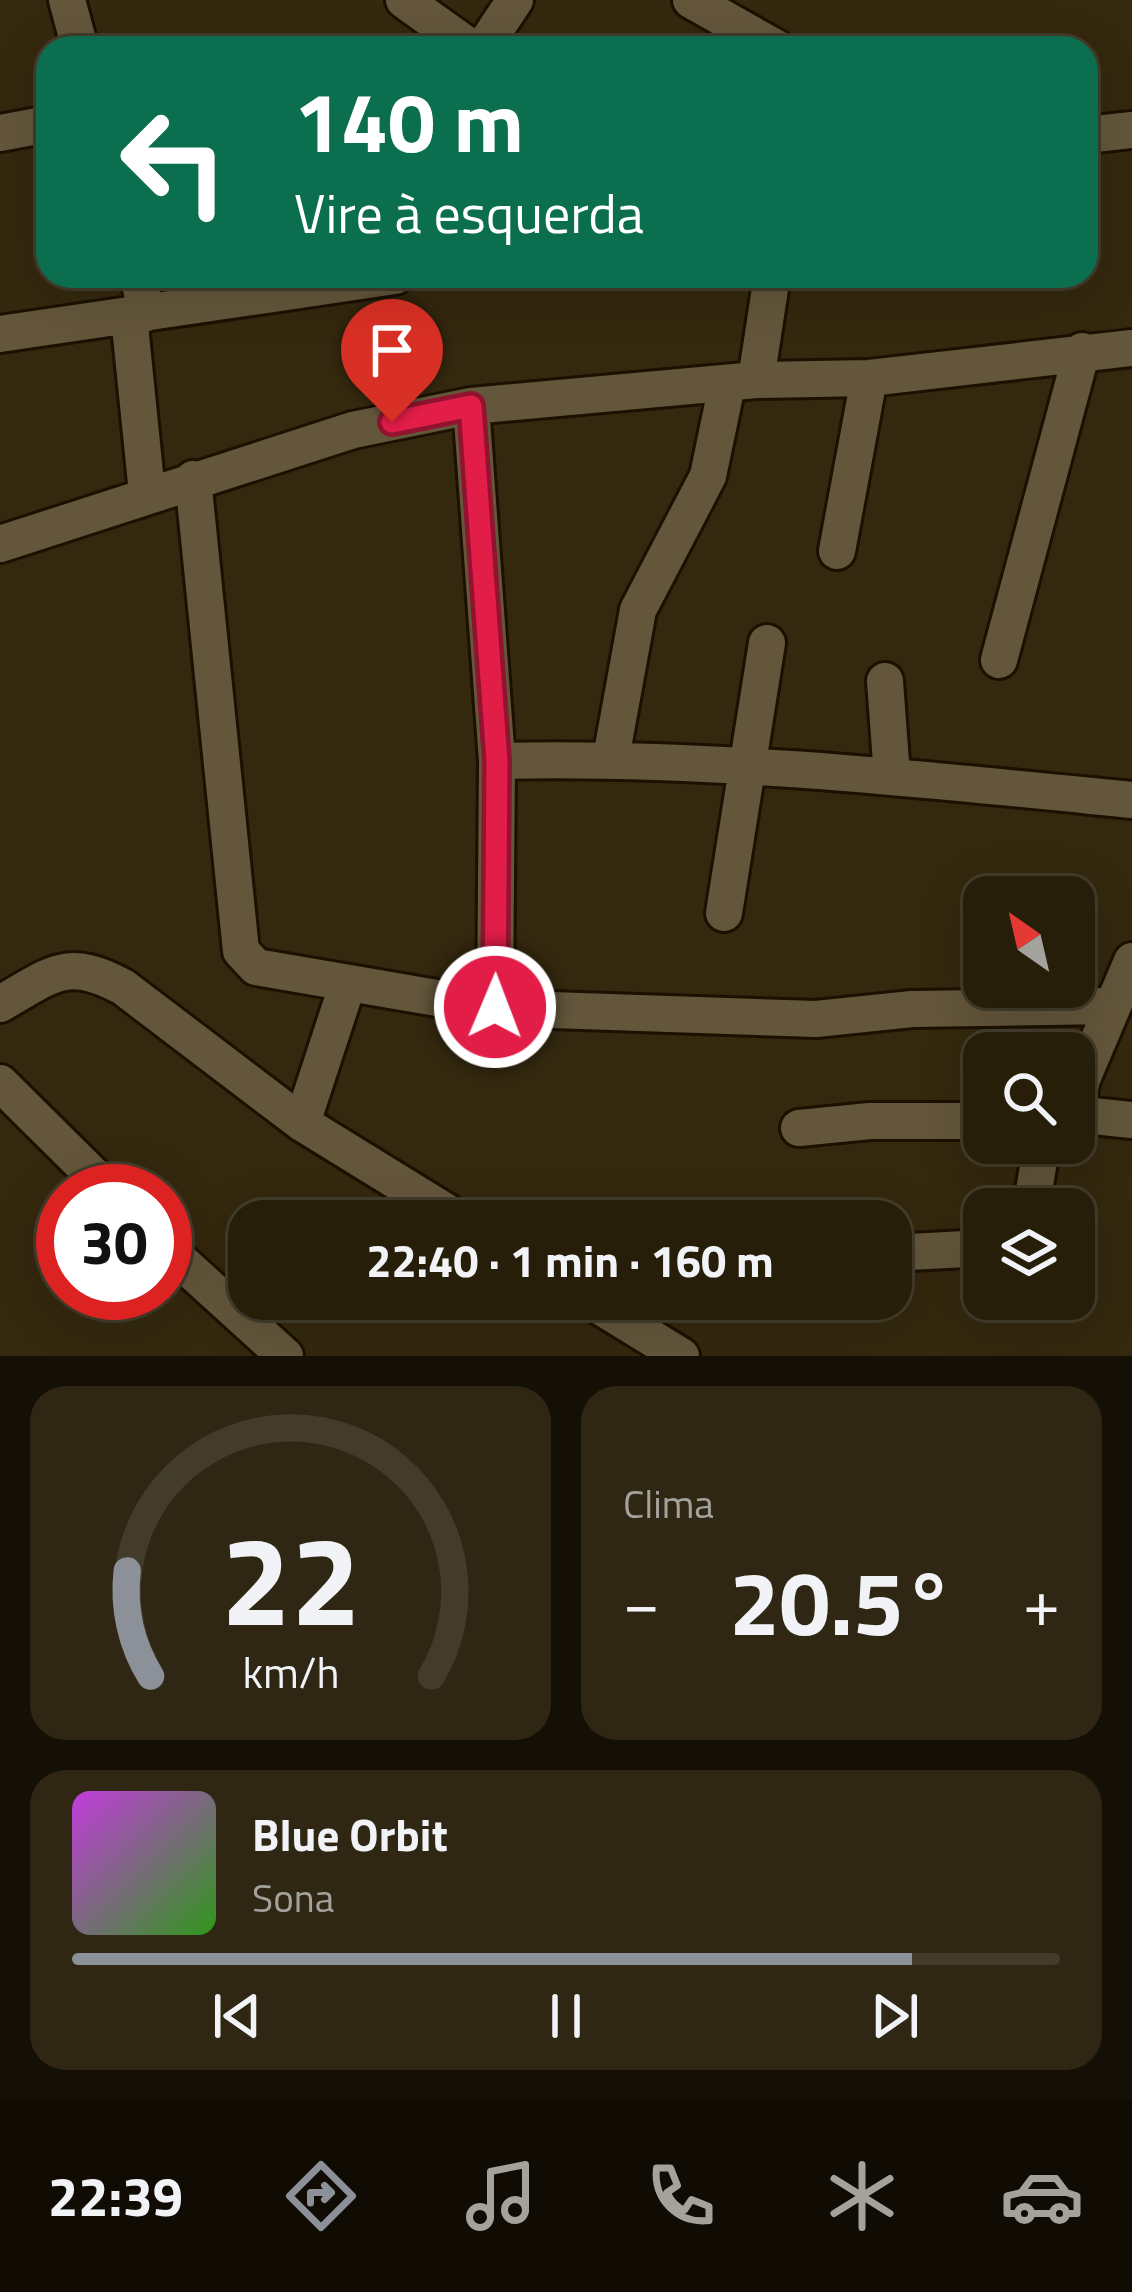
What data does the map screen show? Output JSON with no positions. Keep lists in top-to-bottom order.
{
  "north": "top left",
  "page": {
    "turn": ["140 m", "Vire à esquerda"],
    "limit": "30",
    "trip": "22:40 · 1 min · 160 m",
    "tile": "Clima",
    "heat": ["−", "20.5°", "+"],
    "song": ["Blue Orbit", "Sona"],
    "tabs": "22:39",
    "gauge": ["22", "km/h"]
  }
}
